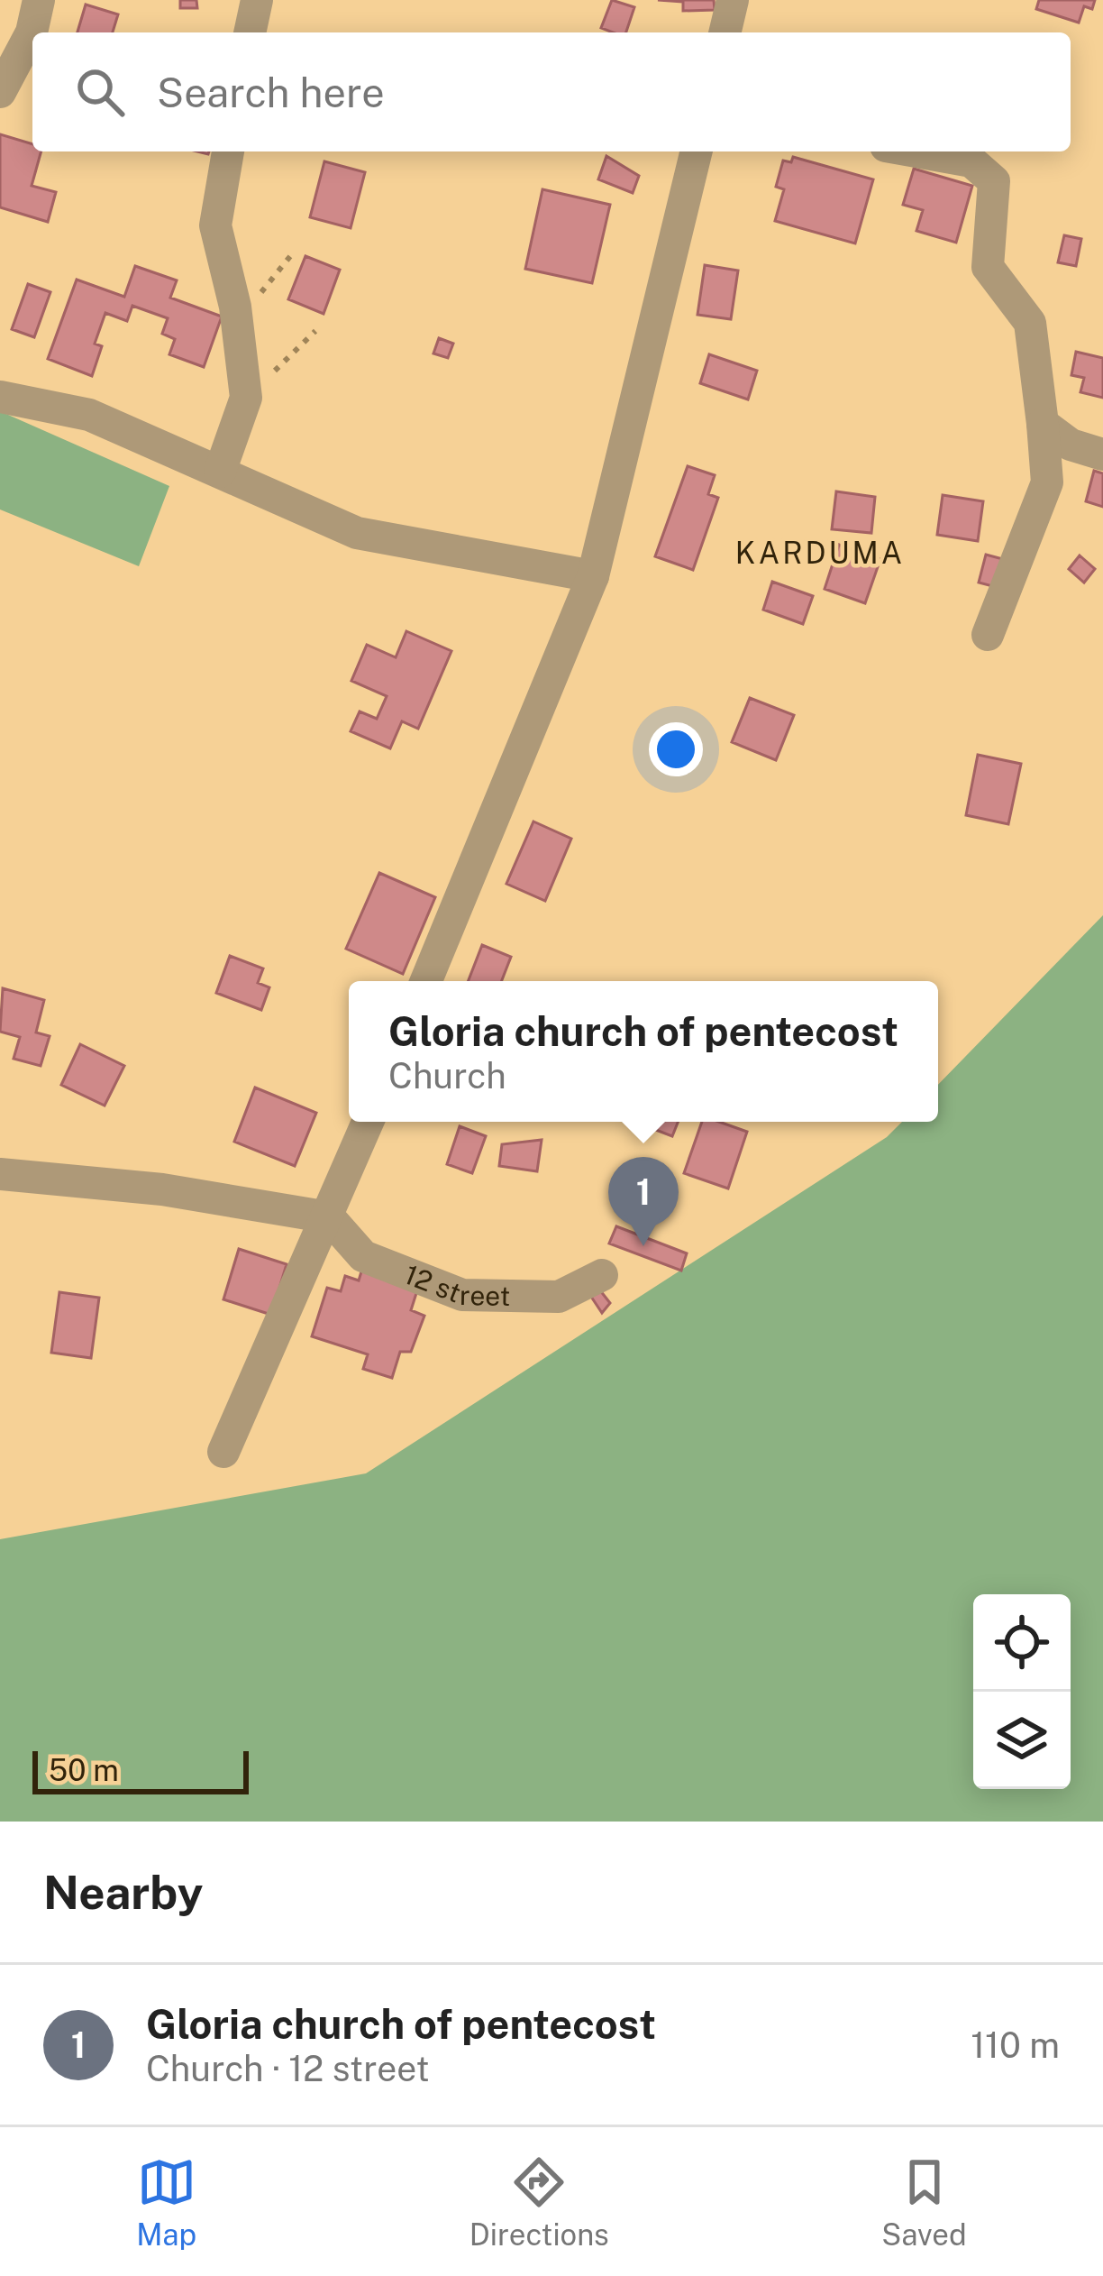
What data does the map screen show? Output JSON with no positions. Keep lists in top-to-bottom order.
{
  "streets": {
    "street": ["12 street"]
  },
  "districts": ["KARDUMA"],
  "scale_bar": "50 m",
  "page": {
    "search": "Search here",
    "popup": ["Gloria church of pentecost", "Church"],
    "pins": "1",
    "scale": "50 m",
    "heading": "Nearby",
    "list": [
      {
        "mark": "1",
        "name": "Gloria church of pentecost",
        "note": "Church · 12 street",
        "value": "110 m"
      }
    ],
    "nav": ["Map", "Directions", "Saved"]
  }
}
